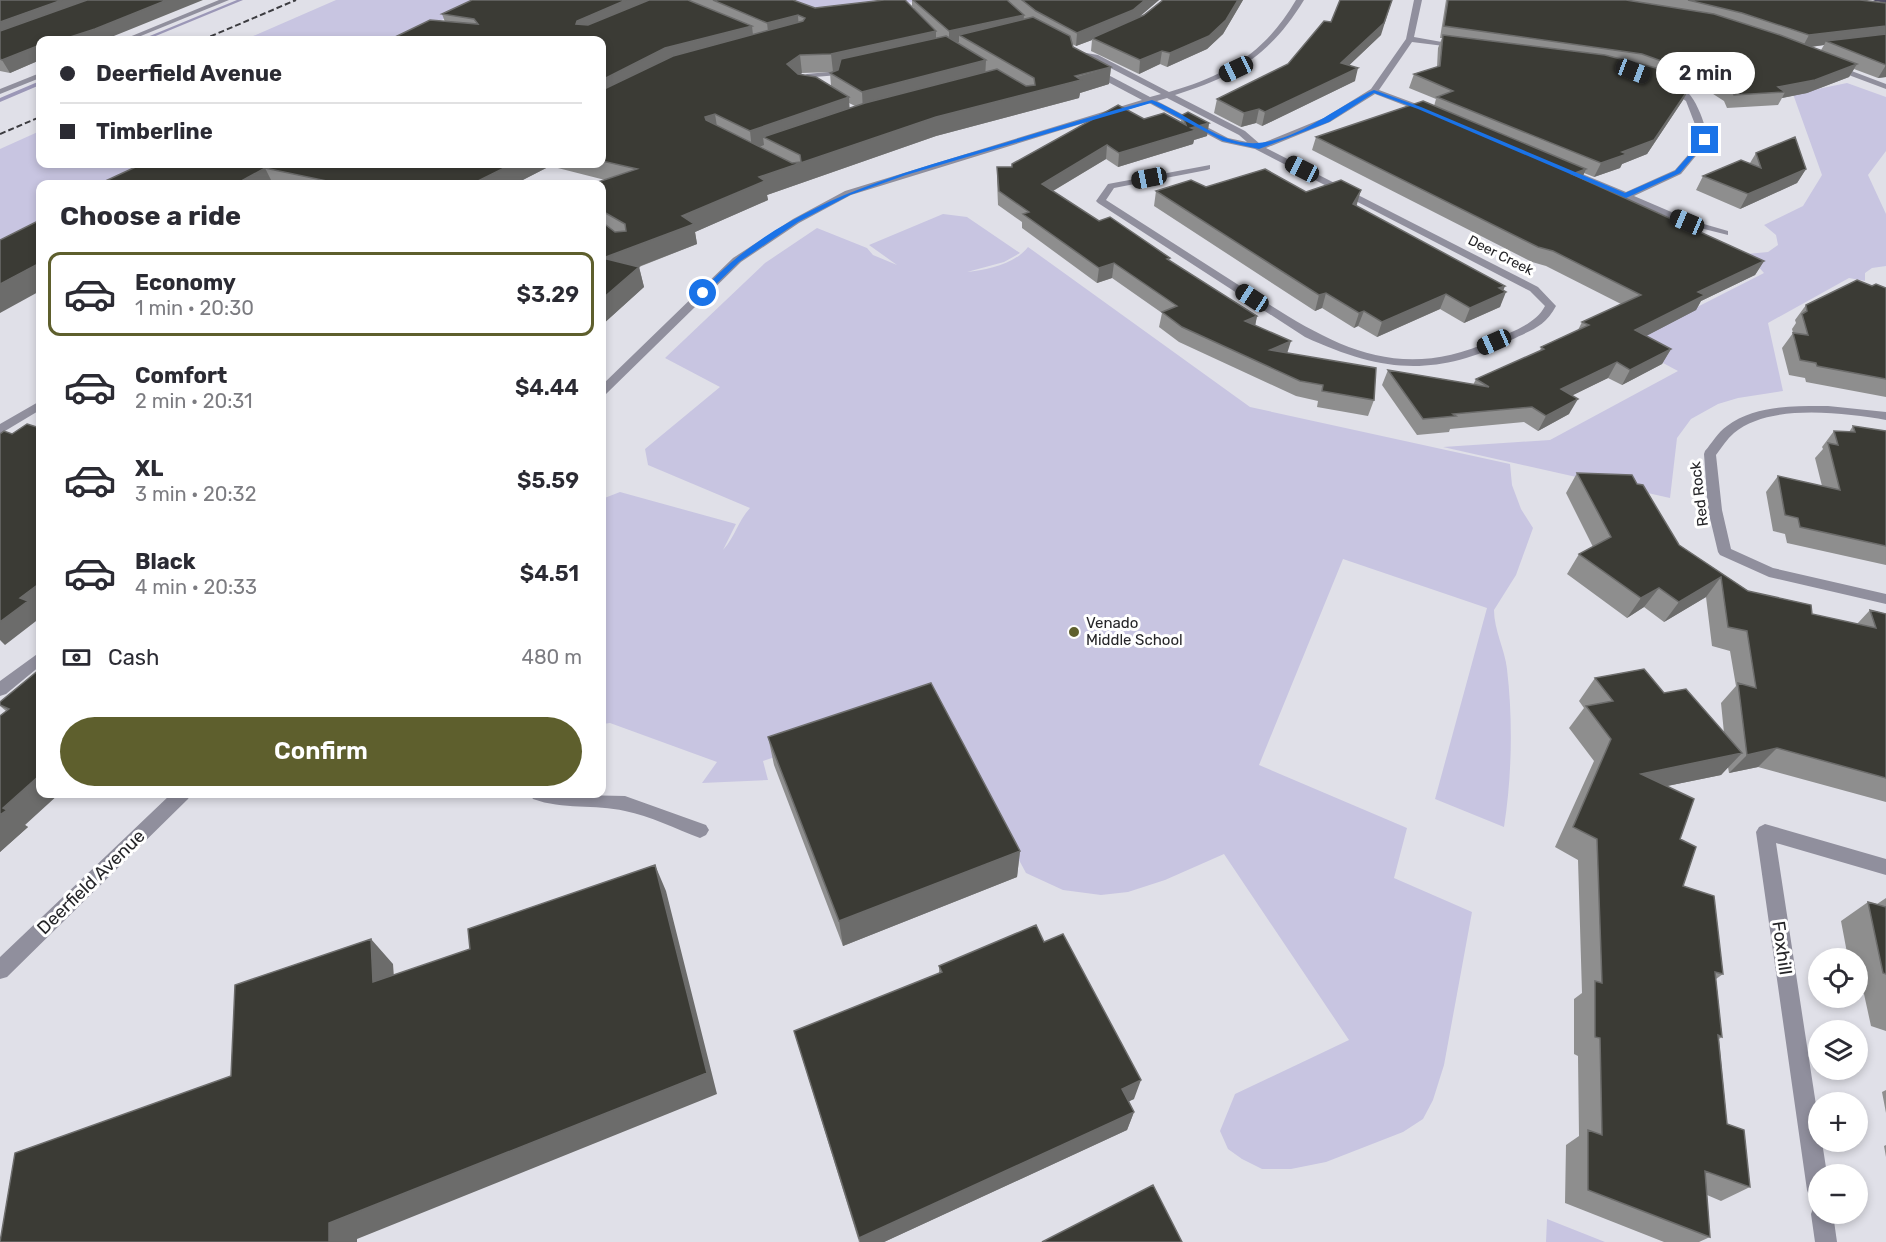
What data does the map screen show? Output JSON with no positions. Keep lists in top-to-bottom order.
{
  "streets": {
    "street": [
      "Deer Creek",
      "Red Rock",
      "Deerfield Avenue",
      "Foxhill"
    ]
  },
  "places": ["Venado Middle School"],
  "page": {
    "banner": ["Deerfield Avenue", "Timberline"],
    "bubble": "2 min",
    "heading": "Choose a ride",
    "list": [
      {
        "name": "Economy",
        "note": "1 min · 20:30",
        "value": "$3.29"
      },
      {
        "name": "Comfort",
        "note": "2 min · 20:31",
        "value": "$4.44"
      },
      {
        "name": "XL",
        "note": "3 min · 20:32",
        "value": "$5.59"
      },
      {
        "name": "Black",
        "note": "4 min · 20:33",
        "value": "$4.51"
      }
    ],
    "pay": ["Cash", "480 m"],
    "buttons": "Confirm",
    "map_buttons": ["+", "−"]
  }
}
